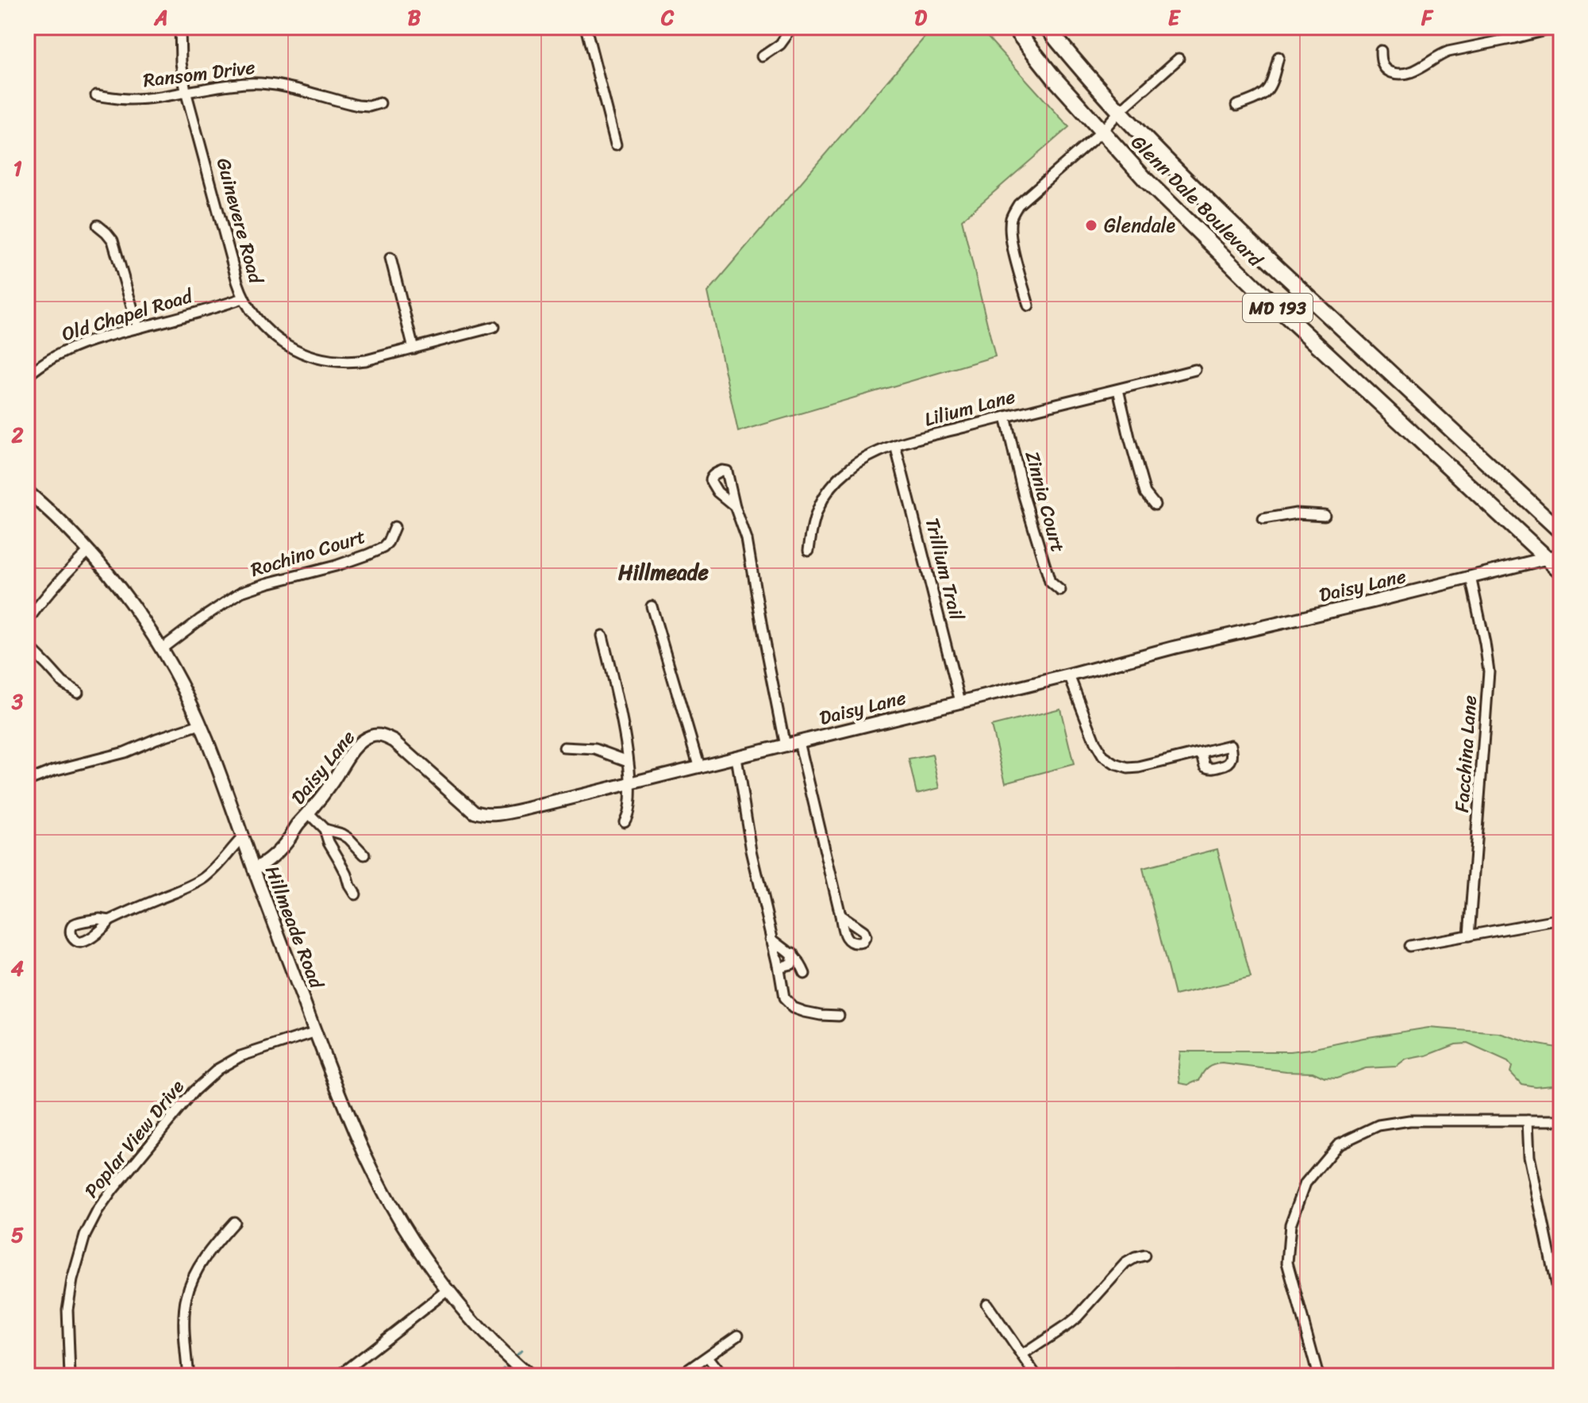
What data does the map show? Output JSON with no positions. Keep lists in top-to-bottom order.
{
  "streets": {
    "main road": ["Glenn Dale Boulevard", "MD 193"],
    "street": [
      "Ransom Drive",
      "Guinevere Road",
      "Old Chapel Road",
      "Lilium Lane",
      "Zinnia Court",
      "Rochino Court",
      "Trillium Trail",
      "Daisy Lane",
      "Facchina Lane",
      "Hillmeade Road",
      "Poplar View Drive"
    ]
  },
  "crossings": [
    ["Ransom Drive", "Guinevere Road"],
    ["Glenn Dale Boulevard", "Daisy Lane"],
    ["Guinevere Road", "Old Chapel Road"],
    ["Lilium Lane", "Zinnia Court"],
    ["Lilium Lane", "Trillium Trail"],
    ["Rochino Court", "Hillmeade Road"],
    ["Trillium Trail", "Daisy Lane"],
    ["Daisy Lane", "Facchina Lane"],
    ["Daisy Lane", "Hillmeade Road"],
    ["Hillmeade Road", "Poplar View Drive"]
  ],
  "districts": ["Hillmeade"],
  "places": ["Glendale"],
  "grid": {
    "columns": [
      "A",
      "B",
      "C",
      "D",
      "E",
      "F"
    ],
    "rows": [
      "1",
      "2",
      "3",
      "4",
      "5"
    ]
  }
}
